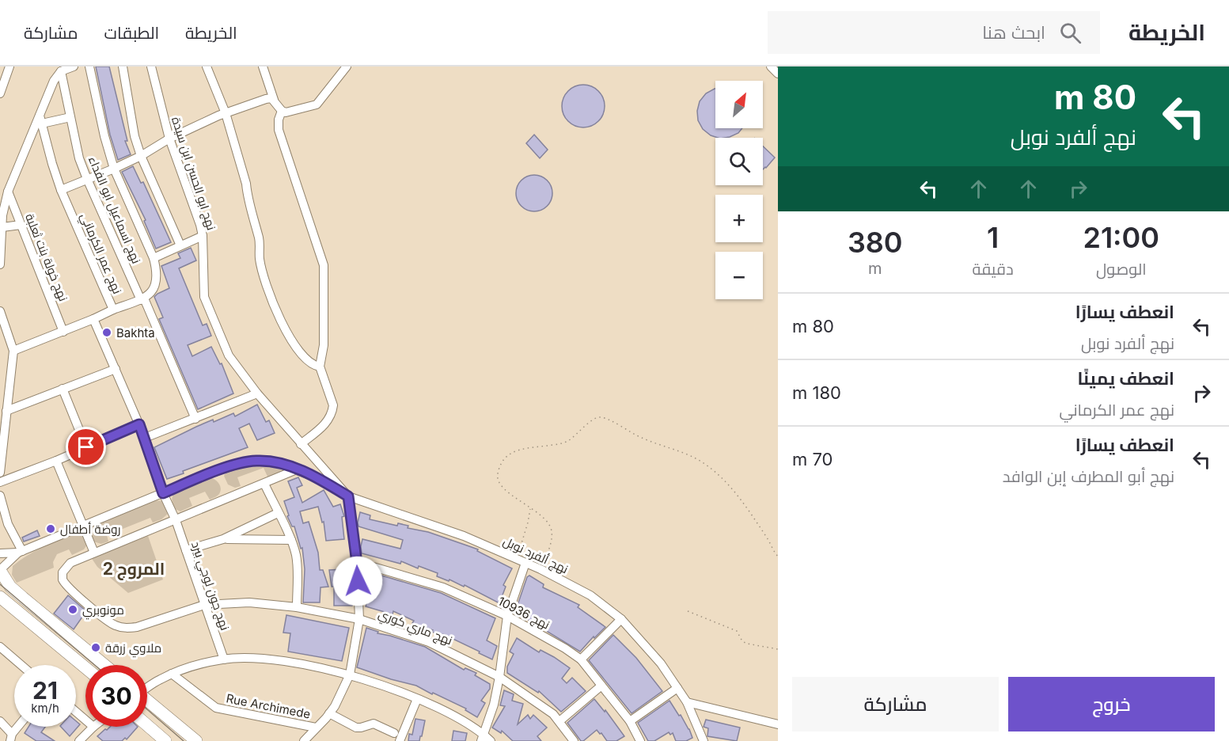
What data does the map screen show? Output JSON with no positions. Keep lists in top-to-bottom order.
{
  "streets": {
    "street": [
      "نهج ابو الحسن ابن سيدة",
      "نهج اسماعيل ابو الفداء",
      "نهج عمر الكرماني",
      "نهج خولة بنت ثعلبة",
      "نهج ألفرد نوبل",
      "نهج جون لوجي بيرد",
      "نهج 10936",
      "نهج ماري كوري",
      "Rue Archimede"
    ]
  },
  "crossings": [
    ["نهج ابو الحسن ابن سيدة", "نهج ألفرد نوبل"],
    ["نهج عمر الكرماني", "نهج خولة بنت ثعلبة"],
    ["نهج جون لوجي بيرد", "نهج ماري كوري"]
  ],
  "districts": ["المروج 2"],
  "places": [
    "Bakhta",
    "روضة أطفال",
    "مونوبري",
    "ملاوي زرقة"
  ],
  "north": "top right",
  "page": {
    "header": "الخريطة",
    "search": "ابحث هنا",
    "nav": ["الخريطة", "الطبقات", "مشاركة"],
    "turn": ["80 m", "نهج ألفرد نوبل"],
    "map_buttons": ["+", "−"],
    "eta": [
      "21:00",
      "الوصول",
      "1",
      "دقيقة",
      "380",
      "m"
    ],
    "list": [
      {
        "name": "انعطف يسارًا",
        "note": "نهج ألفرد نوبل",
        "value": "80 m"
      },
      {
        "name": "انعطف يمينًا",
        "note": "نهج عمر الكرماني",
        "value": "180 m"
      },
      {
        "name": "انعطف يسارًا",
        "note": "نهج أبو المطرف إبن الوافد",
        "value": "70 m"
      }
    ],
    "speed": "21 km/h",
    "limit": "30",
    "buttons": ["خروج", "مشاركة"]
  }
}
